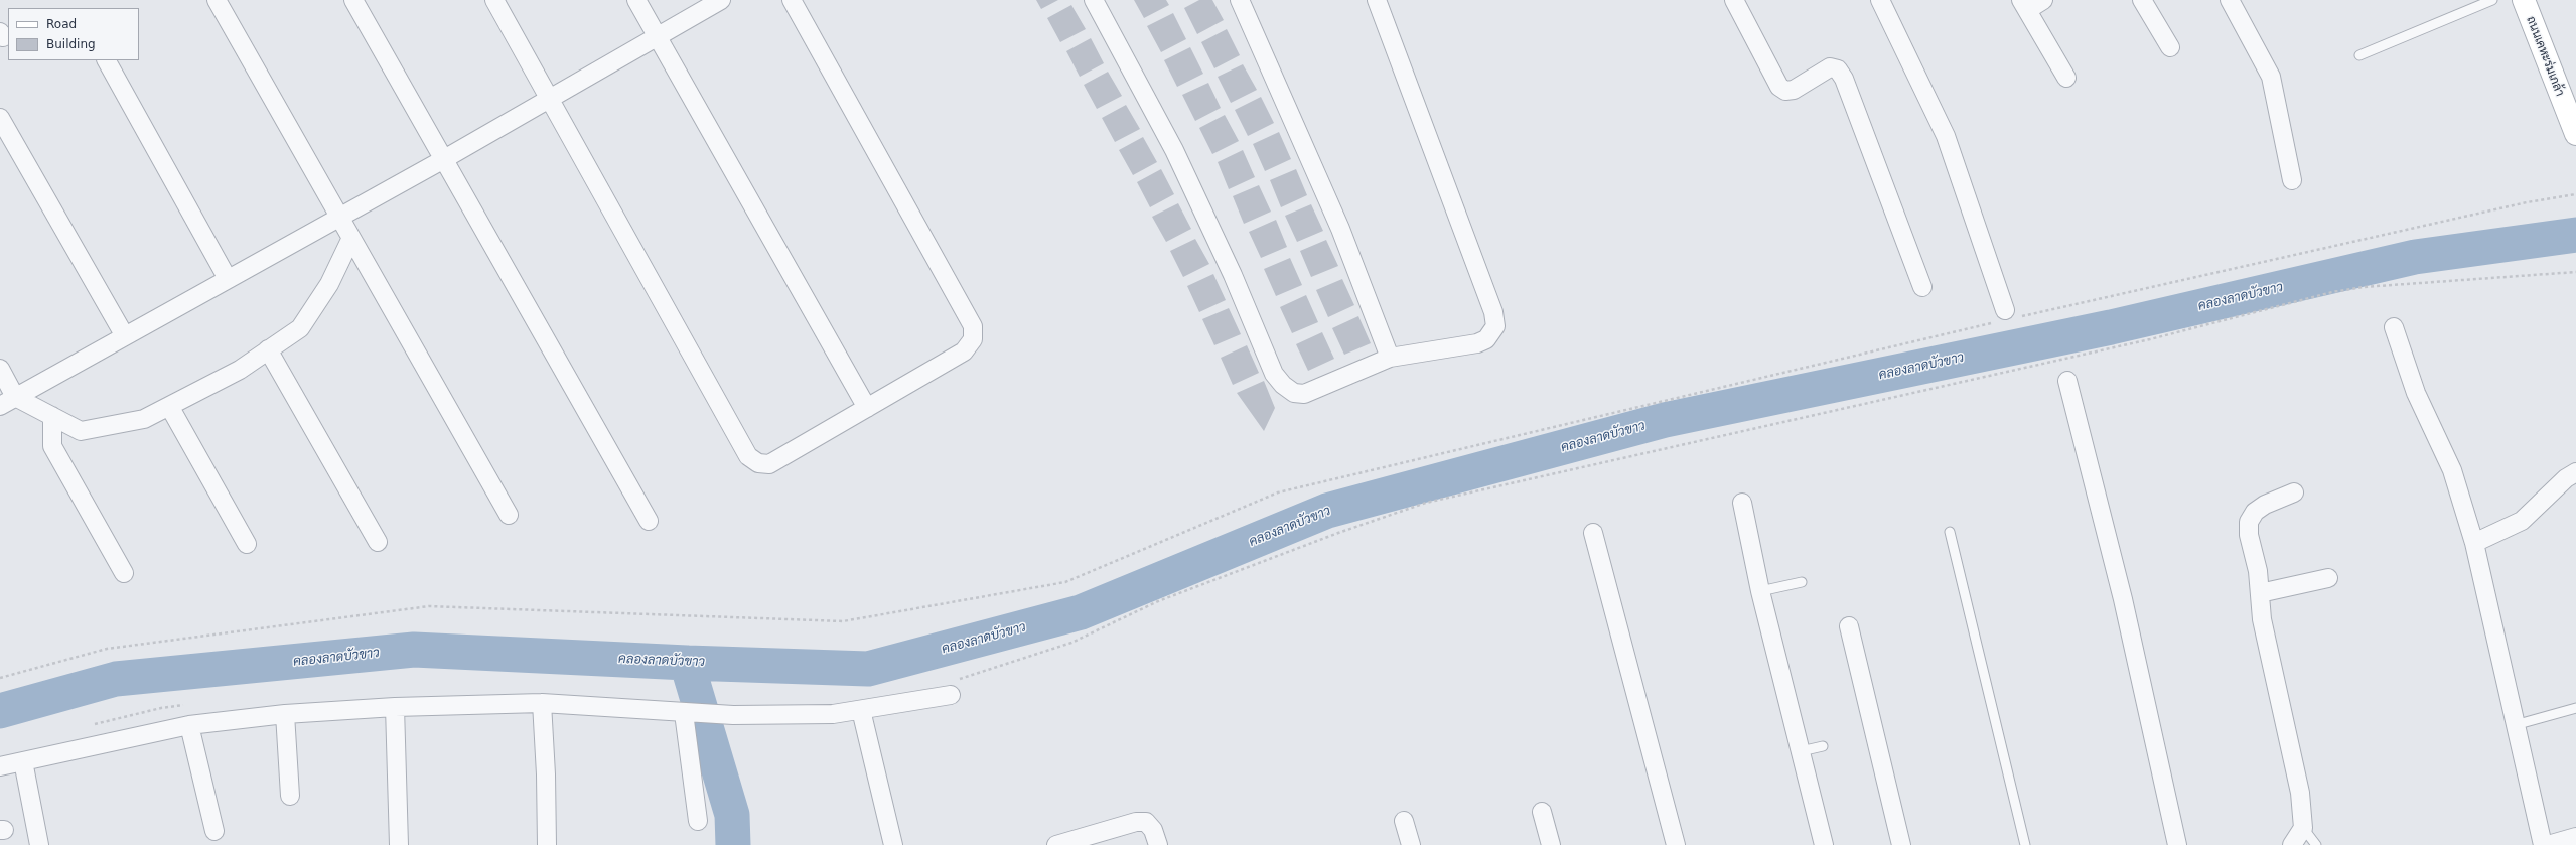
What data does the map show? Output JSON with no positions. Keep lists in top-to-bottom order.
{
  "streets": {
    "street": ["ถนนเคหะร่มเกล้า"]
  },
  "water": ["คลองลาดบัวขาว"],
  "legend": ["Road", "Building"]
}
